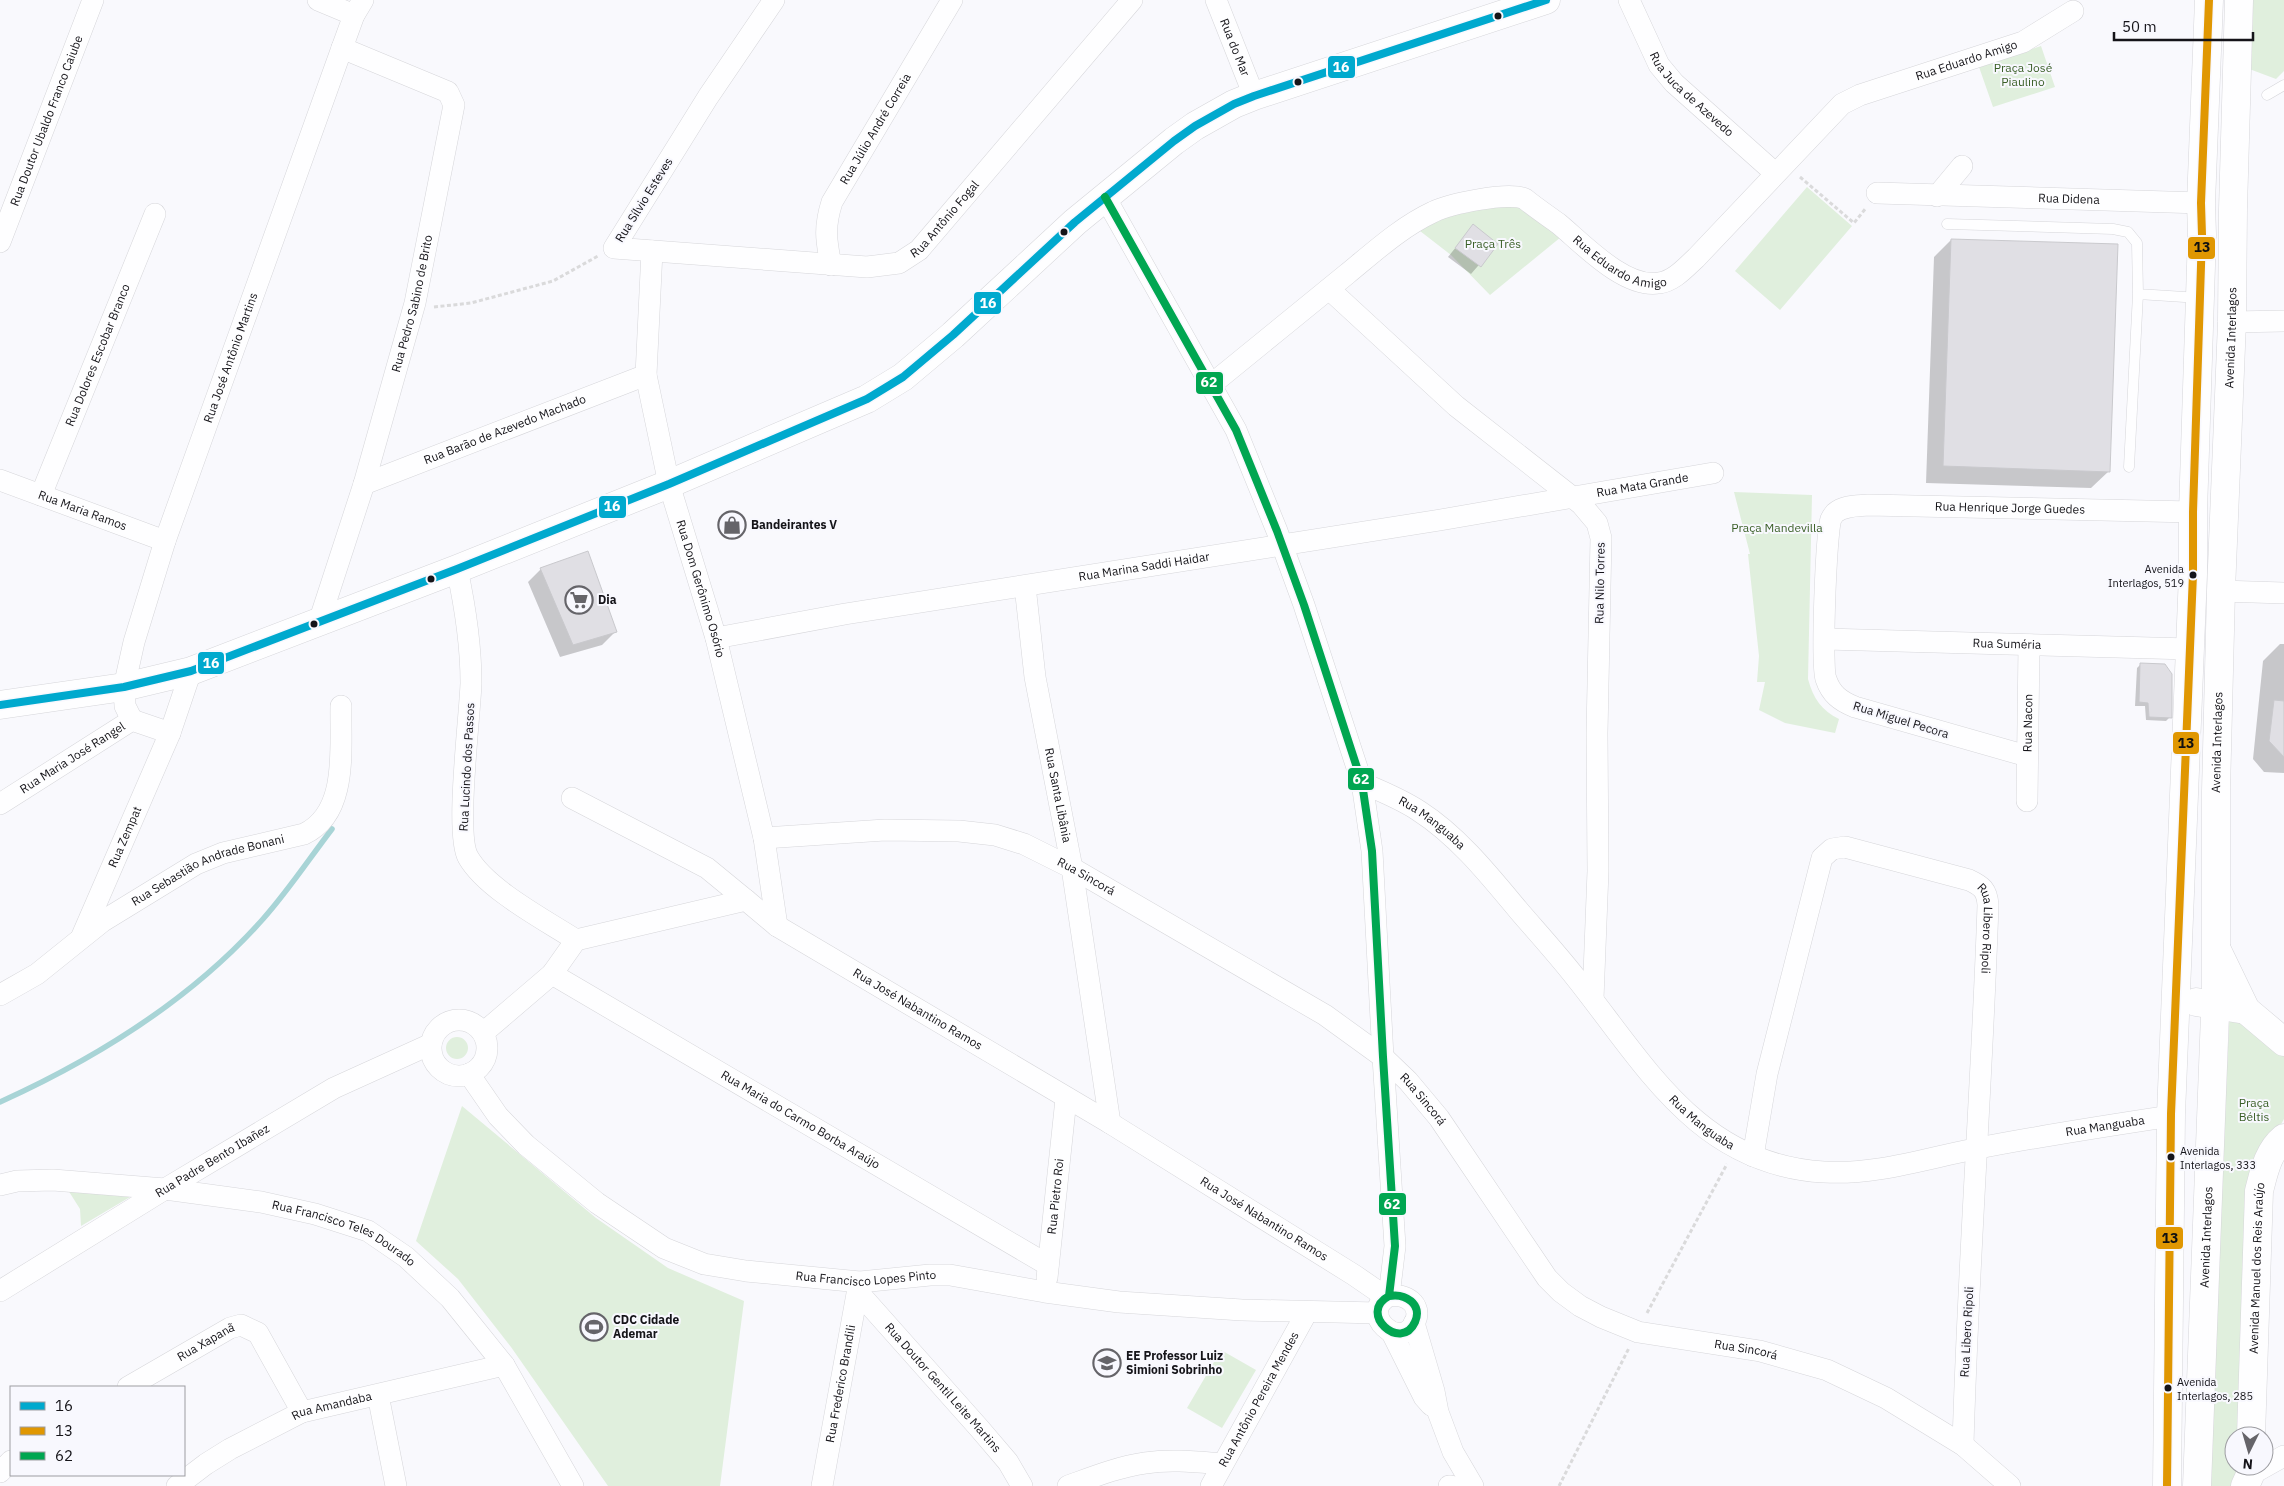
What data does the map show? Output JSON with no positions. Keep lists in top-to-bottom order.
{
  "streets": {
    "main road": ["Avenida Interlagos", "Avenida Manuel dos Reis Araújo"],
    "street": [
      "Rua do Mar",
      "Rua Eduardo Amigo",
      "Rua Juca de Azevedo",
      "Rua Doutor Ubaldo Franco Caiube",
      "Rua Júlio André Correia",
      "Rua Sílvio Esteves",
      "Rua Didena",
      "Rua Antônio Fogal",
      "Rua Pedro Sabino de Brito",
      "Rua Dolores Escobar Branco",
      "Rua José Antônio Martins",
      "Rua Barão de Azevedo Machado",
      "Rua Mata Grande",
      "Rua Henrique Jorge Guedes",
      "Rua Maria Ramos",
      "Rua Marina Saddi Haidar",
      "Rua Nilo Torres",
      "Rua Dom Gerônimo Osório",
      "Rua Suméria",
      "Rua Miguel Pecora",
      "Rua Nacon",
      "Rua Maria José Rangel",
      "Rua Lucindo dos Passos",
      "Rua Santa Libânia",
      "Rua Manguaba",
      "Rua Zempat",
      "Rua Sebastião Andrade Bonani",
      "Rua Sincorá",
      "Rua Libero Ripoli",
      "Rua José Nabantino Ramos",
      "Rua Maria do Carmo Borba Araújo",
      "Rua Padre Bento Ibañez",
      "Rua Pietro Roi",
      "Rua Francisco Teles Dourado",
      "Rua Francisco Lopes Pinto",
      "Rua Xapanã",
      "Rua Frederico Brandili",
      "Rua Doutor Gentil Leite Martins",
      "Rua Antônio Pereira Mendes",
      "Rua Amandaba"
    ]
  },
  "crossings": [
    ["Rua Eduardo Amigo", "Rua Juca de Azevedo"],
    ["Rua Eduardo Amigo", "Rua Nilo Torres"],
    ["Rua Júlio André Correia", "Rua Antônio Fogal"],
    ["Rua Sílvio Esteves", "Rua Antônio Fogal"],
    ["Rua Sílvio Esteves", "Rua Pedro Sabino de Brito"],
    ["Rua Antônio Fogal", "Rua Dom Gerônimo Osório"],
    ["Rua Pedro Sabino de Brito", "Rua José Antônio Martins"],
    ["Rua Pedro Sabino de Brito", "Rua Barão de Azevedo Machado"],
    ["Rua Dolores Escobar Branco", "Rua Maria Ramos"],
    ["Rua José Antônio Martins", "Rua Maria Ramos"],
    ["Rua José Antônio Martins", "Rua Maria José Rangel"],
    ["Rua Barão de Azevedo Machado", "Rua Dom Gerônimo Osório"],
    ["Rua Mata Grande", "Rua Marina Saddi Haidar"],
    ["Rua Mata Grande", "Rua Nilo Torres"],
    ["Rua Henrique Jorge Guedes", "Rua Miguel Pecora"],
    ["Rua Marina Saddi Haidar", "Rua Nilo Torres"],
    ["Rua Marina Saddi Haidar", "Rua Dom Gerônimo Osório"],
    ["Rua Marina Saddi Haidar", "Rua Santa Libânia"],
    ["Rua Nilo Torres", "Rua Manguaba"],
    ["Rua Dom Gerônimo Osório", "Rua Sincorá"],
    ["Rua Dom Gerônimo Osório", "Rua José Nabantino Ramos"],
    ["Rua Suméria", "Rua Miguel Pecora"],
    ["Rua Suméria", "Rua Nacon"],
    ["Rua Miguel Pecora", "Rua Nacon"],
    ["Rua Maria José Rangel", "Rua Zempat"],
    ["Rua Santa Libânia", "Rua Sincorá"],
    ["Rua Santa Libânia", "Rua José Nabantino Ramos"],
    ["Rua Manguaba", "Rua Libero Ripoli"],
    ["Rua Zempat", "Rua Sebastião Andrade Bonani"],
    ["Rua Sincorá", "Rua Libero Ripoli"],
    ["Rua José Nabantino Ramos", "Rua Pietro Roi"],
    ["Rua José Nabantino Ramos", "Rua Francisco Lopes Pinto"],
    ["Rua Maria do Carmo Borba Araújo", "Rua Pietro Roi"],
    ["Rua Padre Bento Ibañez", "Rua Francisco Teles Dourado"],
    ["Rua Padre Bento Ibañez", "Rua Francisco Lopes Pinto"],
    ["Rua Pietro Roi", "Rua Francisco Lopes Pinto"],
    ["Rua Francisco Teles Dourado", "Rua Amandaba"],
    ["Rua Francisco Lopes Pinto", "Rua Frederico Brandili"],
    ["Rua Francisco Lopes Pinto", "Rua Doutor Gentil Leite Martins"],
    ["Rua Francisco Lopes Pinto", "Rua Antônio Pereira Mendes"],
    ["Rua Xapanã", "Rua Amandaba"],
    ["Rua Frederico Brandili", "Rua Doutor Gentil Leite Martins"]
  ],
  "parks": [
    "Praça José Piaulino",
    "Praça Três",
    "Praça Mandevilla",
    "Praça Béltis"
  ],
  "places": {
    "shop": ["Bandeirantes V"],
    "other": ["Avenida Interlagos, 519", "Avenida Interlagos, 333", "Avenida Interlagos, 285"],
    "supermarket": ["Dia"],
    "sports": ["CDC Cidade Ademar"],
    "school or university": ["EE Professor Luiz Simioni Sobrinho"]
  },
  "lines": ["transit line 16", "transit line 13", "transit line 62"],
  "legend": ["16", "13", "62"],
  "scale_bar": "50 m",
  "north": "bottom"
}
